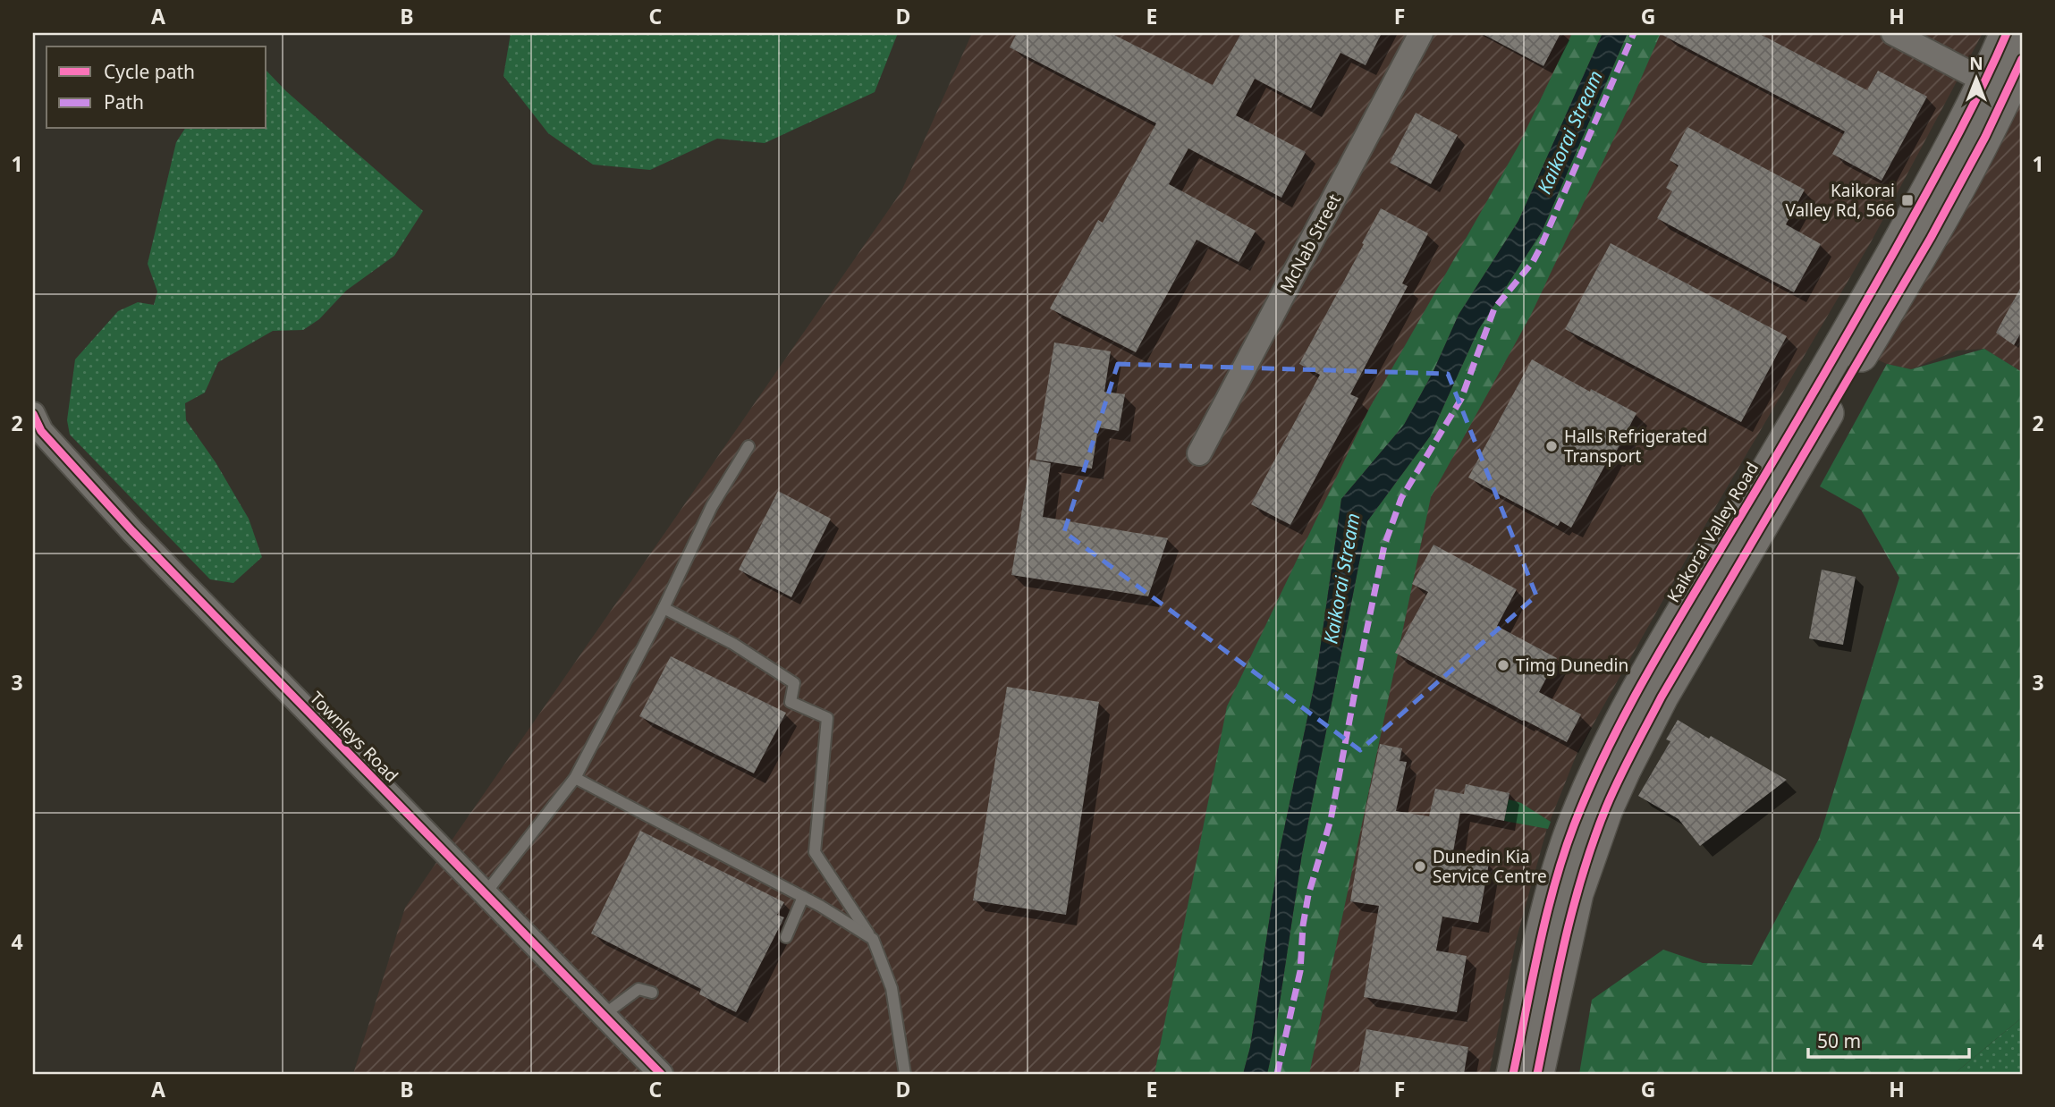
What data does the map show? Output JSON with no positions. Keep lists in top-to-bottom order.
{
  "streets": {
    "main road": ["Kaikorai Valley Road"],
    "street": ["McNab Street", "Townleys Road"]
  },
  "water": ["Kaikorai Stream"],
  "places": {
    "transit": ["Kaikorai Valley Rd, 566"],
    "other": ["Halls Refrigerated Transport", "Timg Dunedin", "Dunedin Kia Service Centre"]
  },
  "legend": ["Cycle path", "Path"],
  "scale_bar": "50 m",
  "north": "top",
  "grid": {
    "columns": [
      "A",
      "B",
      "C",
      "D",
      "E",
      "F",
      "G",
      "H"
    ],
    "rows": [
      "1",
      "2",
      "3",
      "4"
    ]
  }
}
